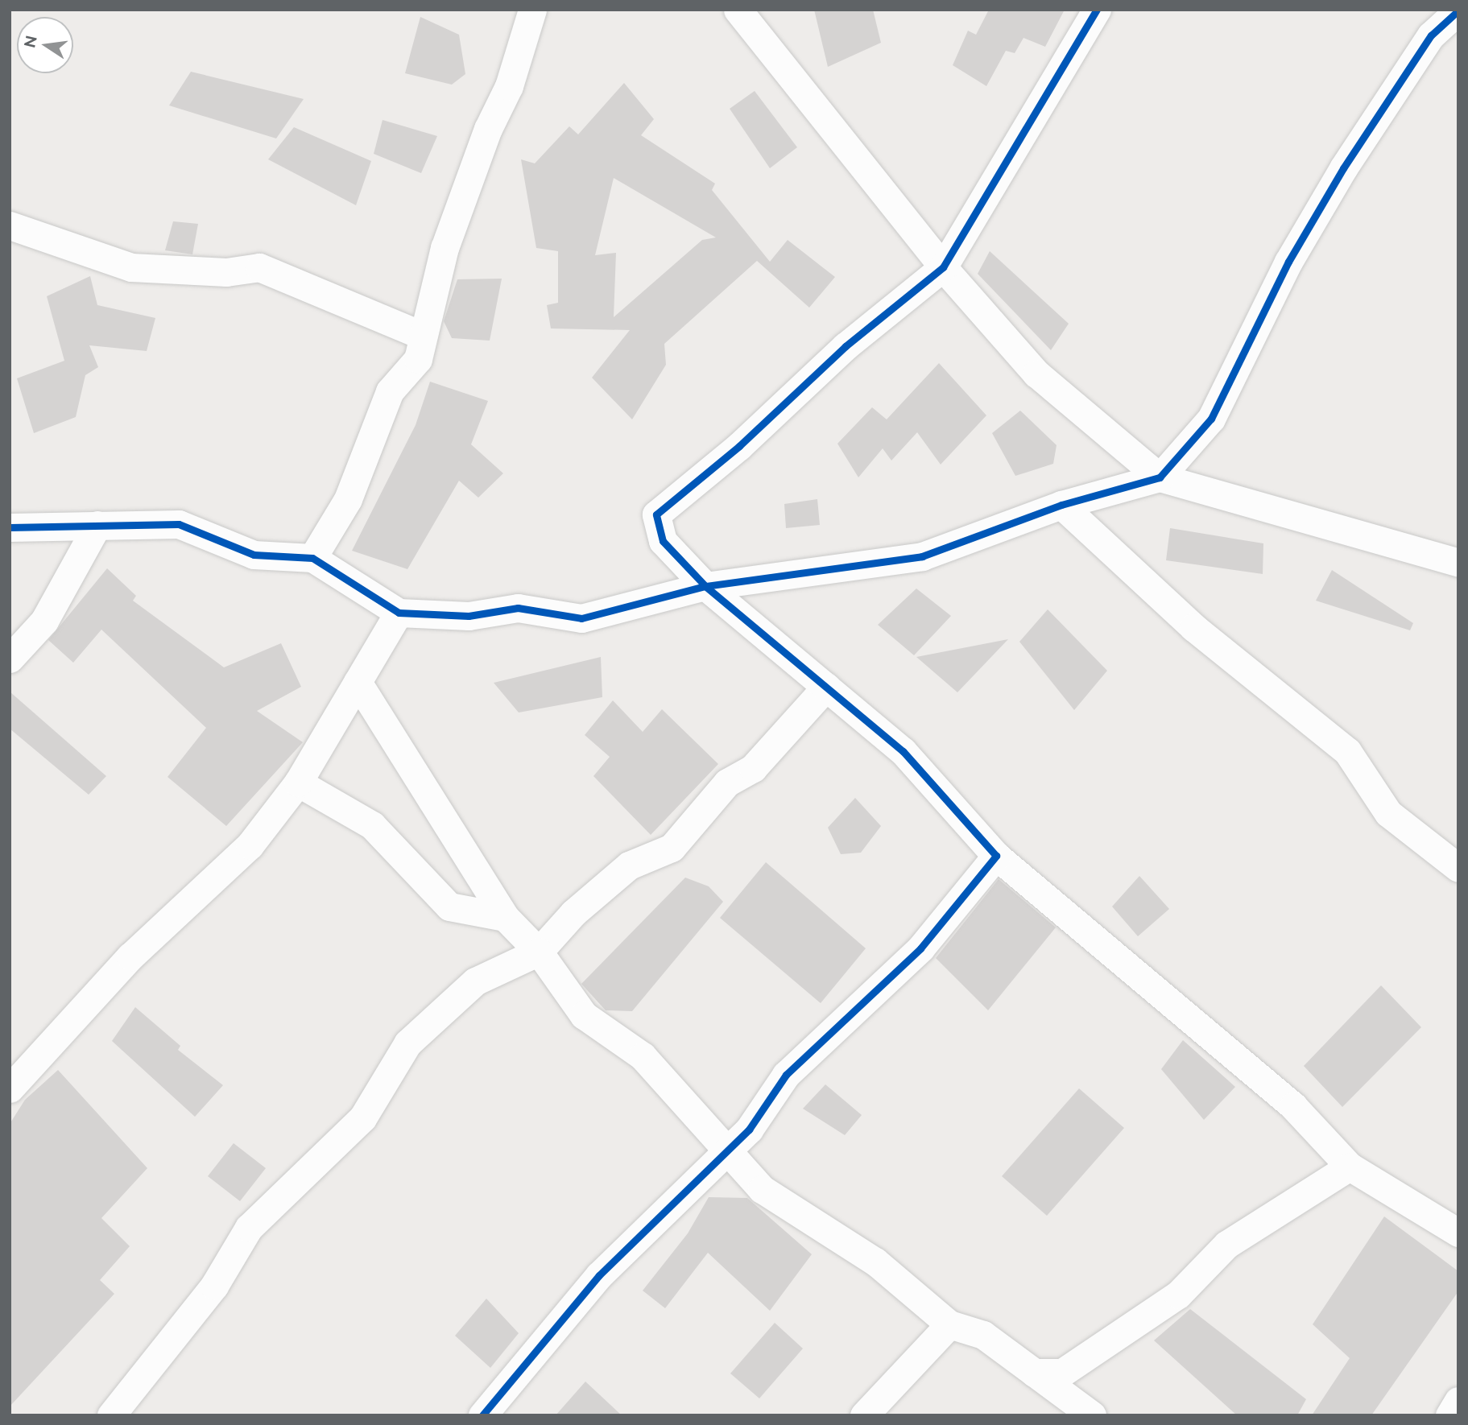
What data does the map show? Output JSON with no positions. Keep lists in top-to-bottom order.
{
  "north": "left"
}
